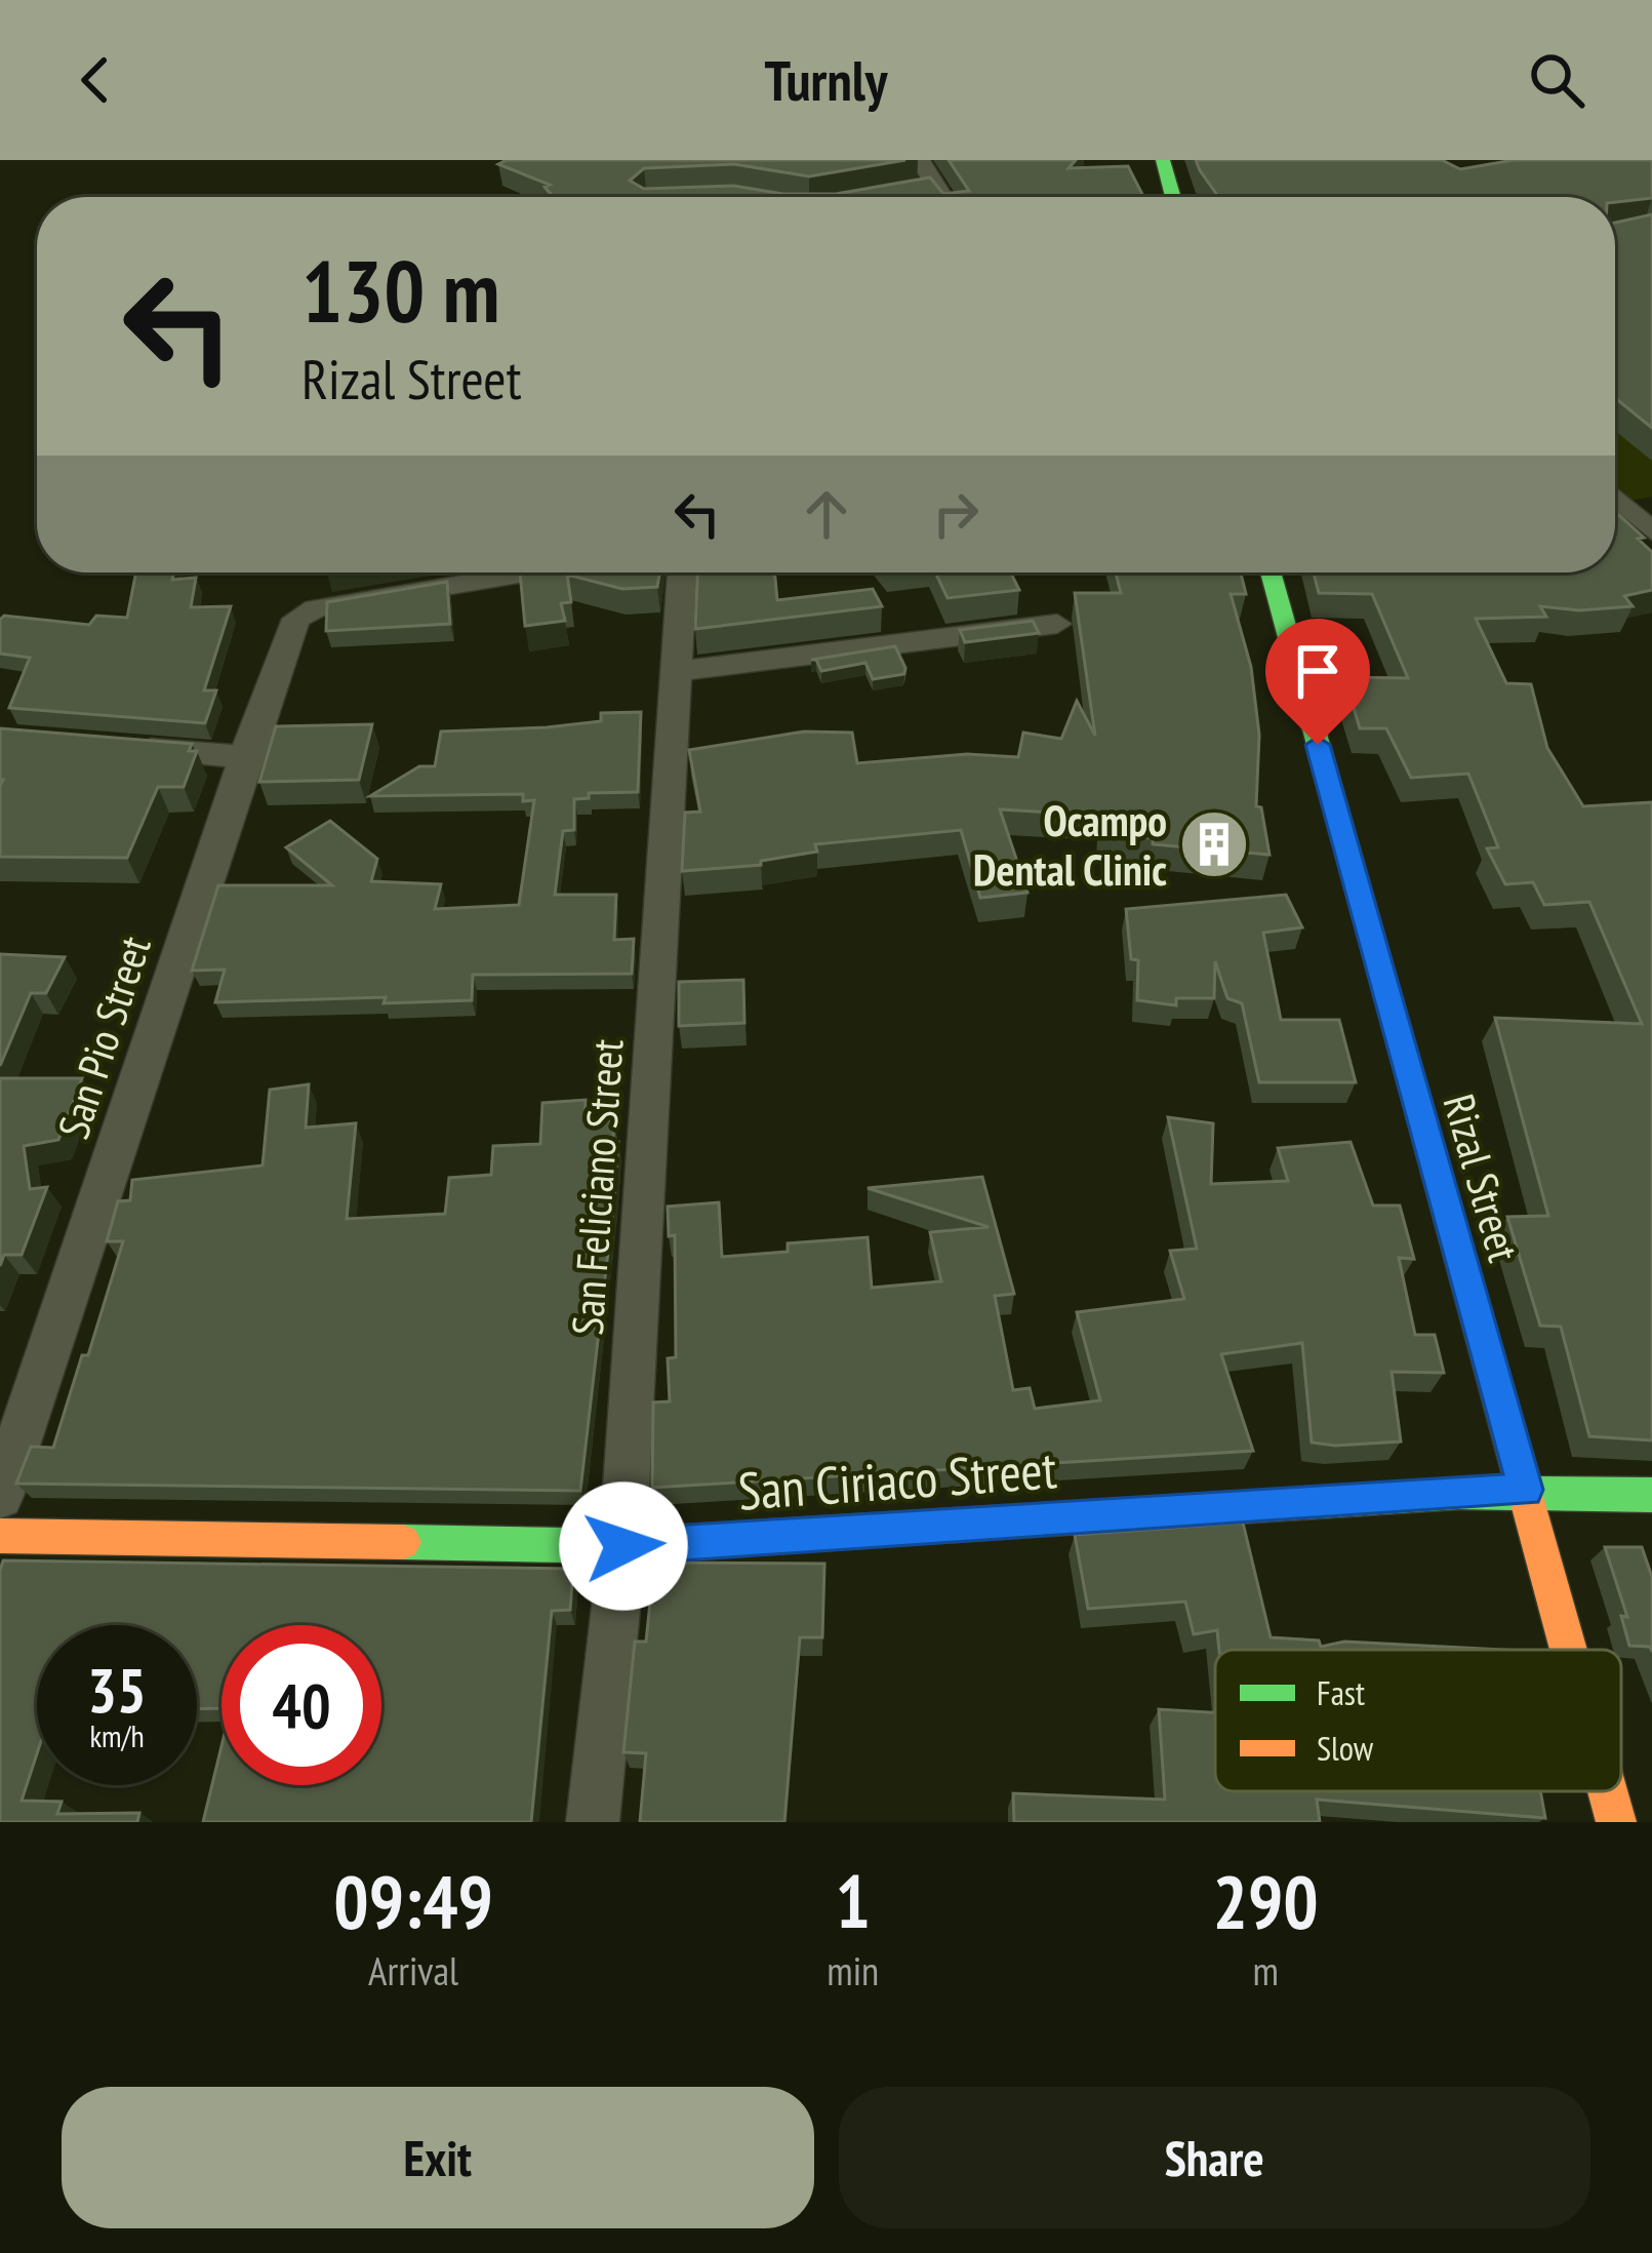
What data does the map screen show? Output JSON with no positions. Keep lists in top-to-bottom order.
{
  "streets": {
    "main road": ["Rizal Street", "San Ciriaco Street"],
    "street": ["San Pio Street", "San Feliciano Street"]
  },
  "crossings": [
    ["Rizal Street", "San Ciriaco Street"],
    ["San Feliciano Street", "San Ciriaco Street"]
  ],
  "places": {
    "building": ["Ocampo Dental Clinic"]
  },
  "legend": ["Fast", "Slow"],
  "page": {
    "header": "Turnly",
    "turn": ["130 m", "Rizal Street"],
    "speed": "35 km/h",
    "limit": "40",
    "eta": [
      "09:49",
      "Arrival",
      "1",
      "min",
      "290",
      "m"
    ],
    "buttons": ["Exit", "Share"]
  }
}
